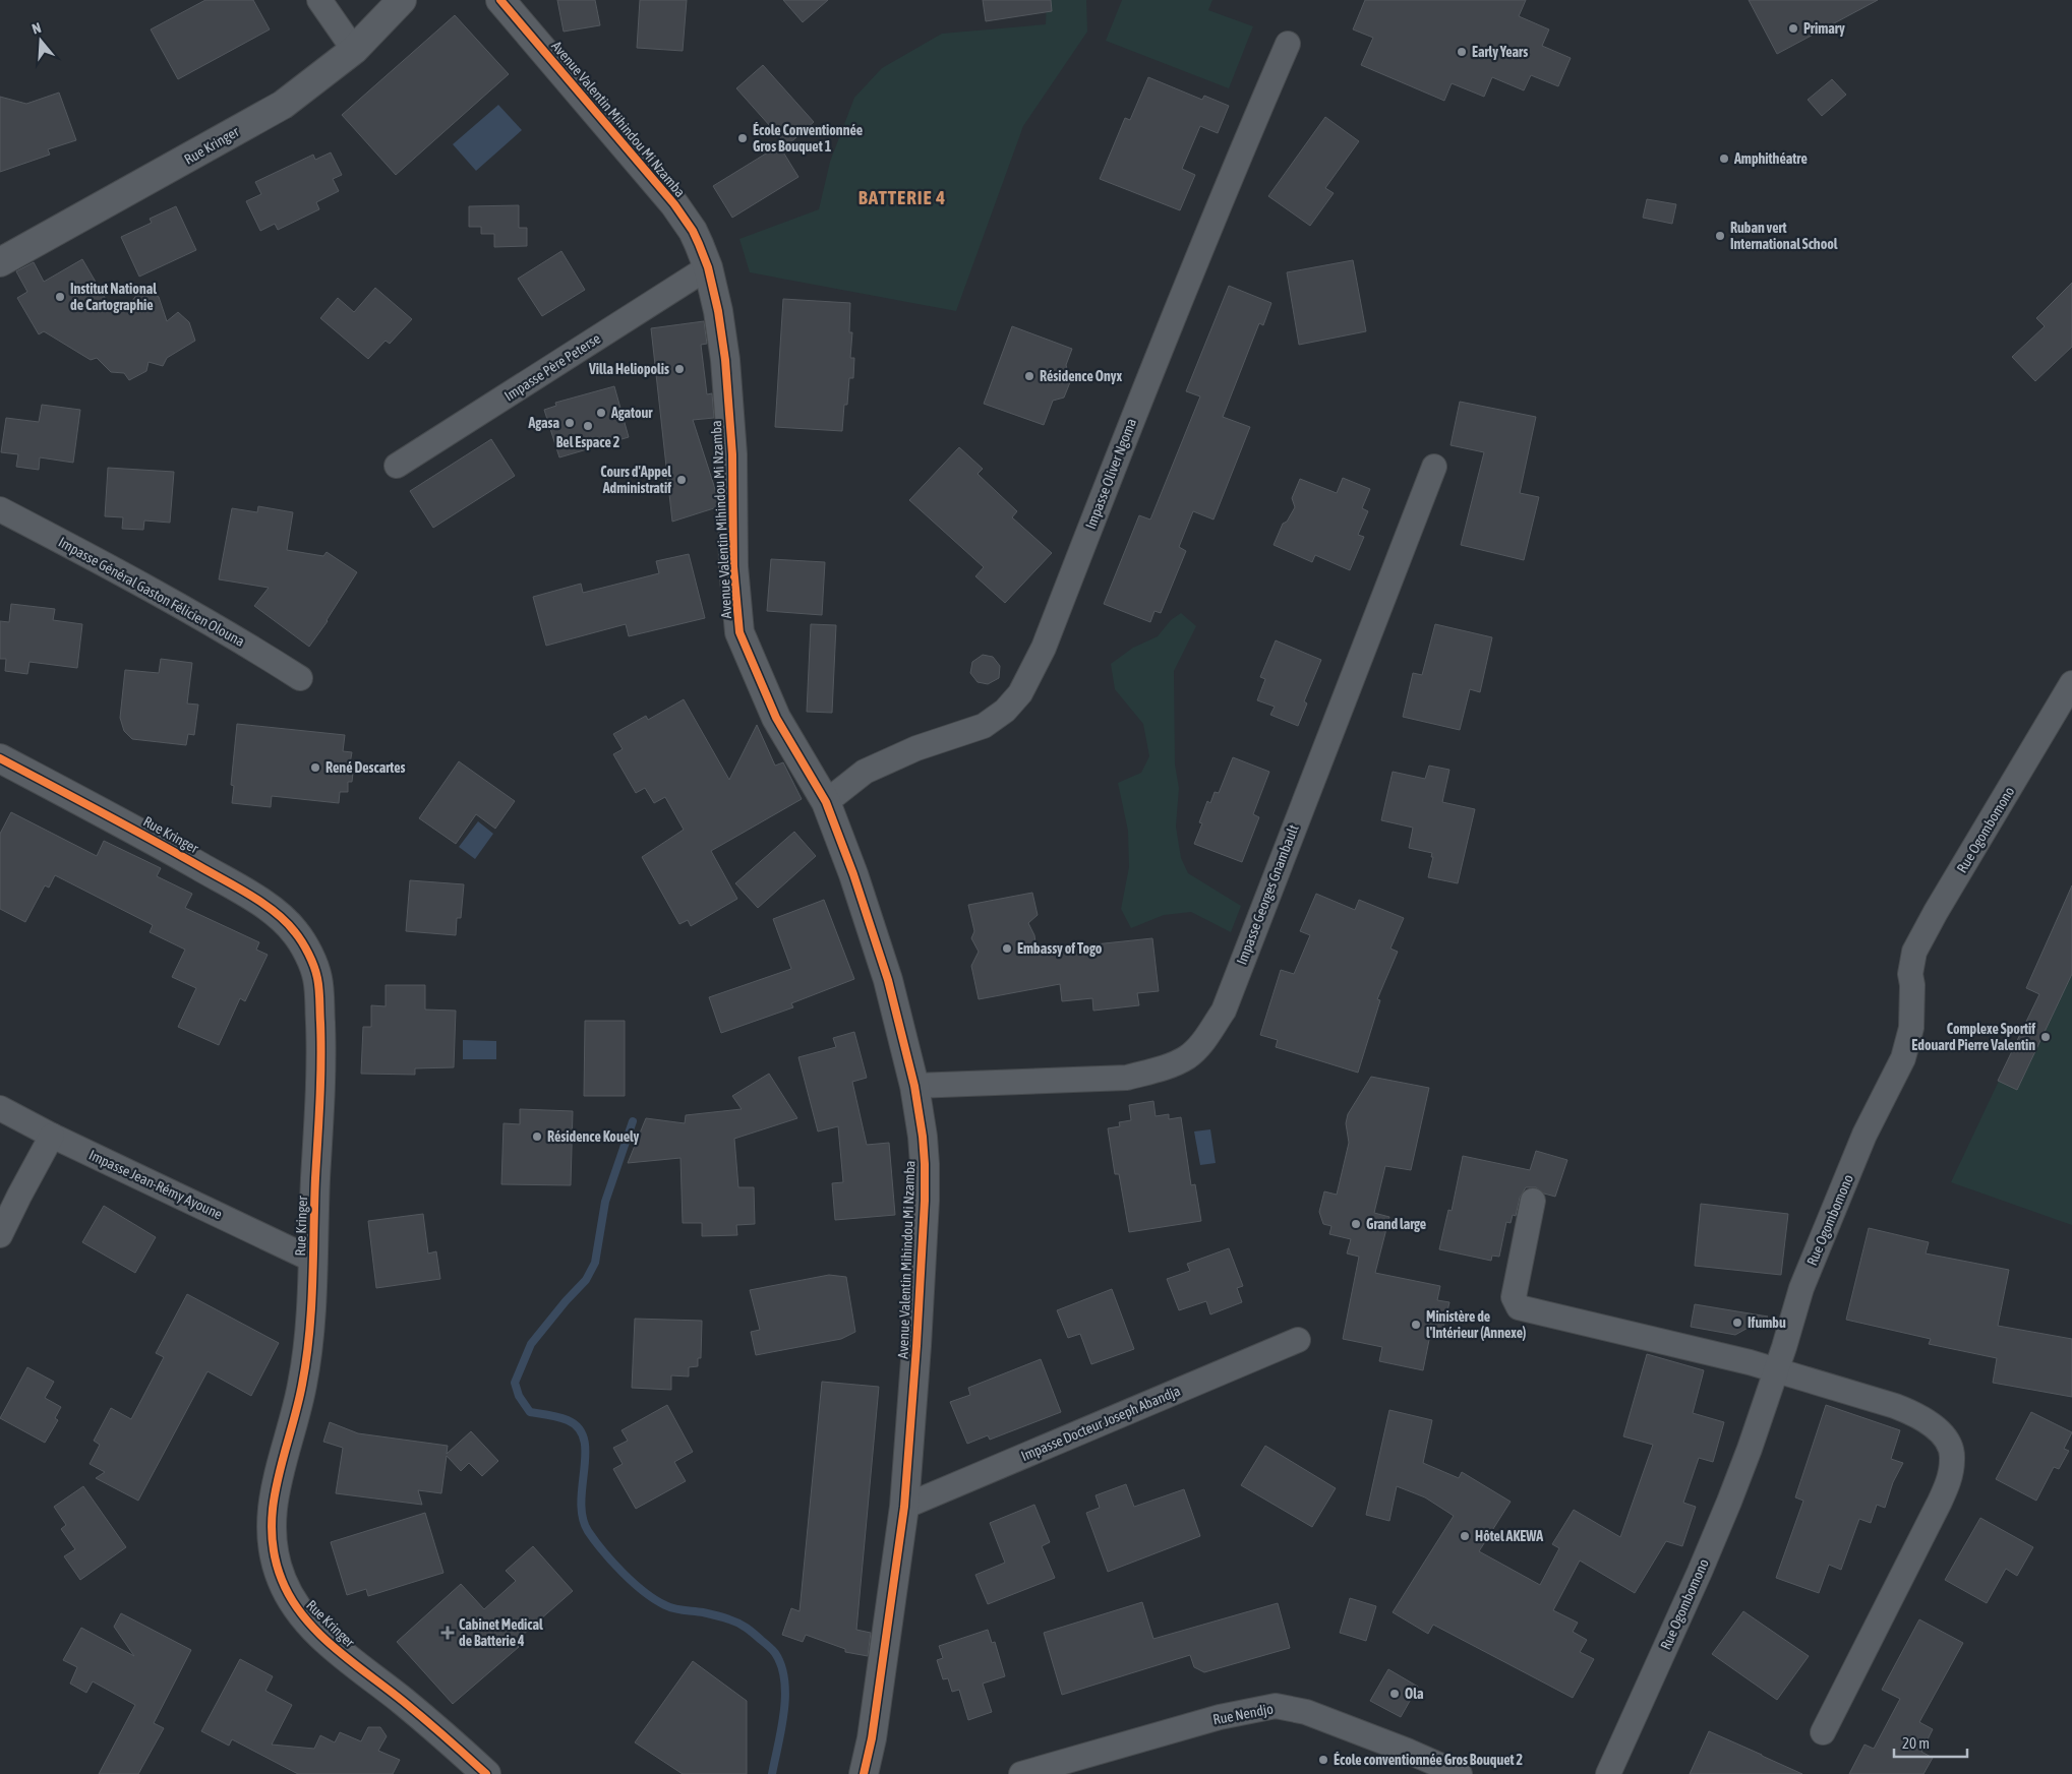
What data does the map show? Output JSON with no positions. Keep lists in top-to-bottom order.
{
  "streets": {
    "street": [
      "Avenue Valentin Mihindou Mi Nzamba",
      "Rue Kringer",
      "Impasse Père Peterse",
      "Impasse Oliver Ngoma",
      "Impasse Général Gaston Félicien Olouna",
      "Rue Ogombomono",
      "Impasse Georges Gnambault",
      "Impasse Jean-Rémy Ayoune",
      "Impasse Docteur Joseph Abandja",
      "Rue Nendjo"
    ]
  },
  "crossings": [
    ["Avenue Valentin Mihindou Mi Nzamba", "Impasse Père Peterse"],
    ["Avenue Valentin Mihindou Mi Nzamba", "Impasse Oliver Ngoma"],
    ["Avenue Valentin Mihindou Mi Nzamba", "Impasse Georges Gnambault"],
    ["Avenue Valentin Mihindou Mi Nzamba", "Impasse Docteur Joseph Abandja"],
    ["Rue Kringer", "Impasse Jean-Rémy Ayoune"]
  ],
  "districts": ["BATTERIE 4"],
  "places": {
    "other": [
      "Primary",
      "Early Years",
      "École Conventionnée Gros Bouquet 1",
      "Amphithéatre",
      "Ruban vert International School",
      "Institut National de Cartographie",
      "Villa Heliopolis",
      "Résidence Onyx",
      "Agatour",
      "Agasa",
      "Bel Espace 2",
      "Cours d'Appel Administratif",
      "René Descartes",
      "Embassy of Togo",
      "Complexe Sportif Edouard Pierre Valentin",
      "Résidence Kouely",
      "Grand large",
      "Ifumbu",
      "Ministère de l'Intérieur (Annexe)",
      "Hôtel AKEWA",
      "Ola",
      "École conventionnée Gros Bouquet 2"
    ],
    "health": ["Cabinet Medical de Batterie 4"]
  },
  "scale_bar": "20 m",
  "north": "top"
}
